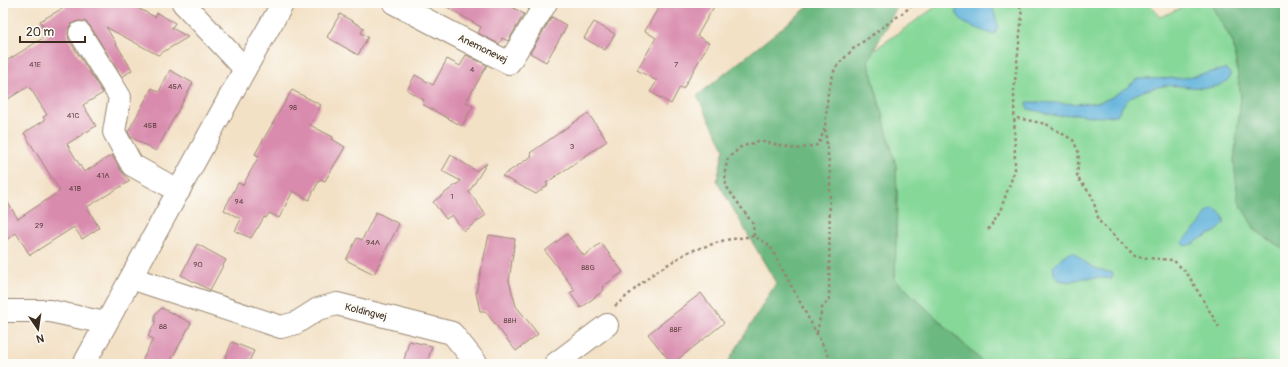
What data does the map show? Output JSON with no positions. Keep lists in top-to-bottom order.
{
  "streets": {
    "street": ["Anemonevej", "Koldingvej"]
  },
  "house_numbers": [
    "41E",
    "7",
    "4",
    "45A",
    "98",
    "41C",
    "45B",
    "3",
    "41A",
    "41B",
    "1",
    "94",
    "29",
    "94A",
    "90",
    "88G",
    "88H",
    "88",
    "88F"
  ],
  "scale_bar": "20 m",
  "north": "bottom"
}
